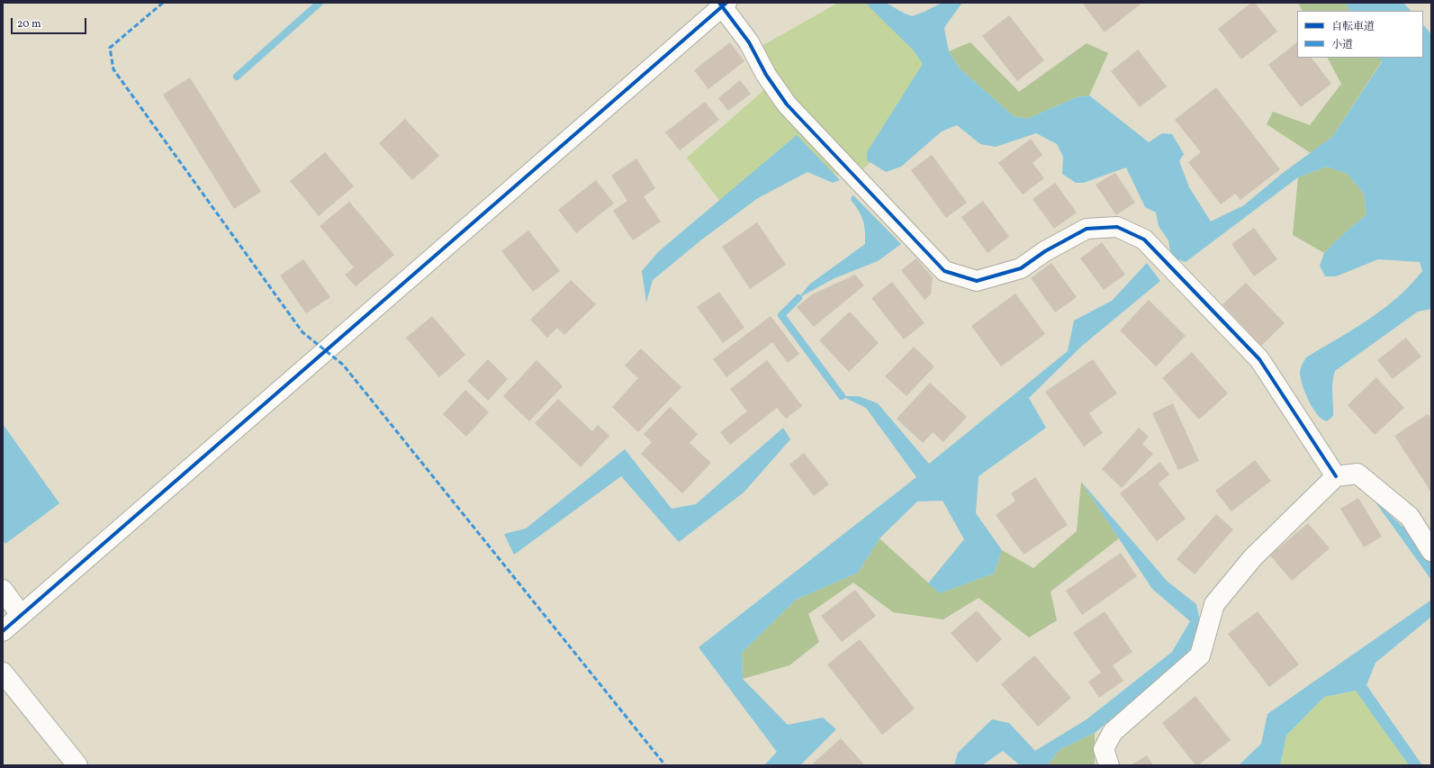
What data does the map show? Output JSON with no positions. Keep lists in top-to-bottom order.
{
  "legend": ["自転車道", "小道"],
  "scale_bar": "20 m"
}
